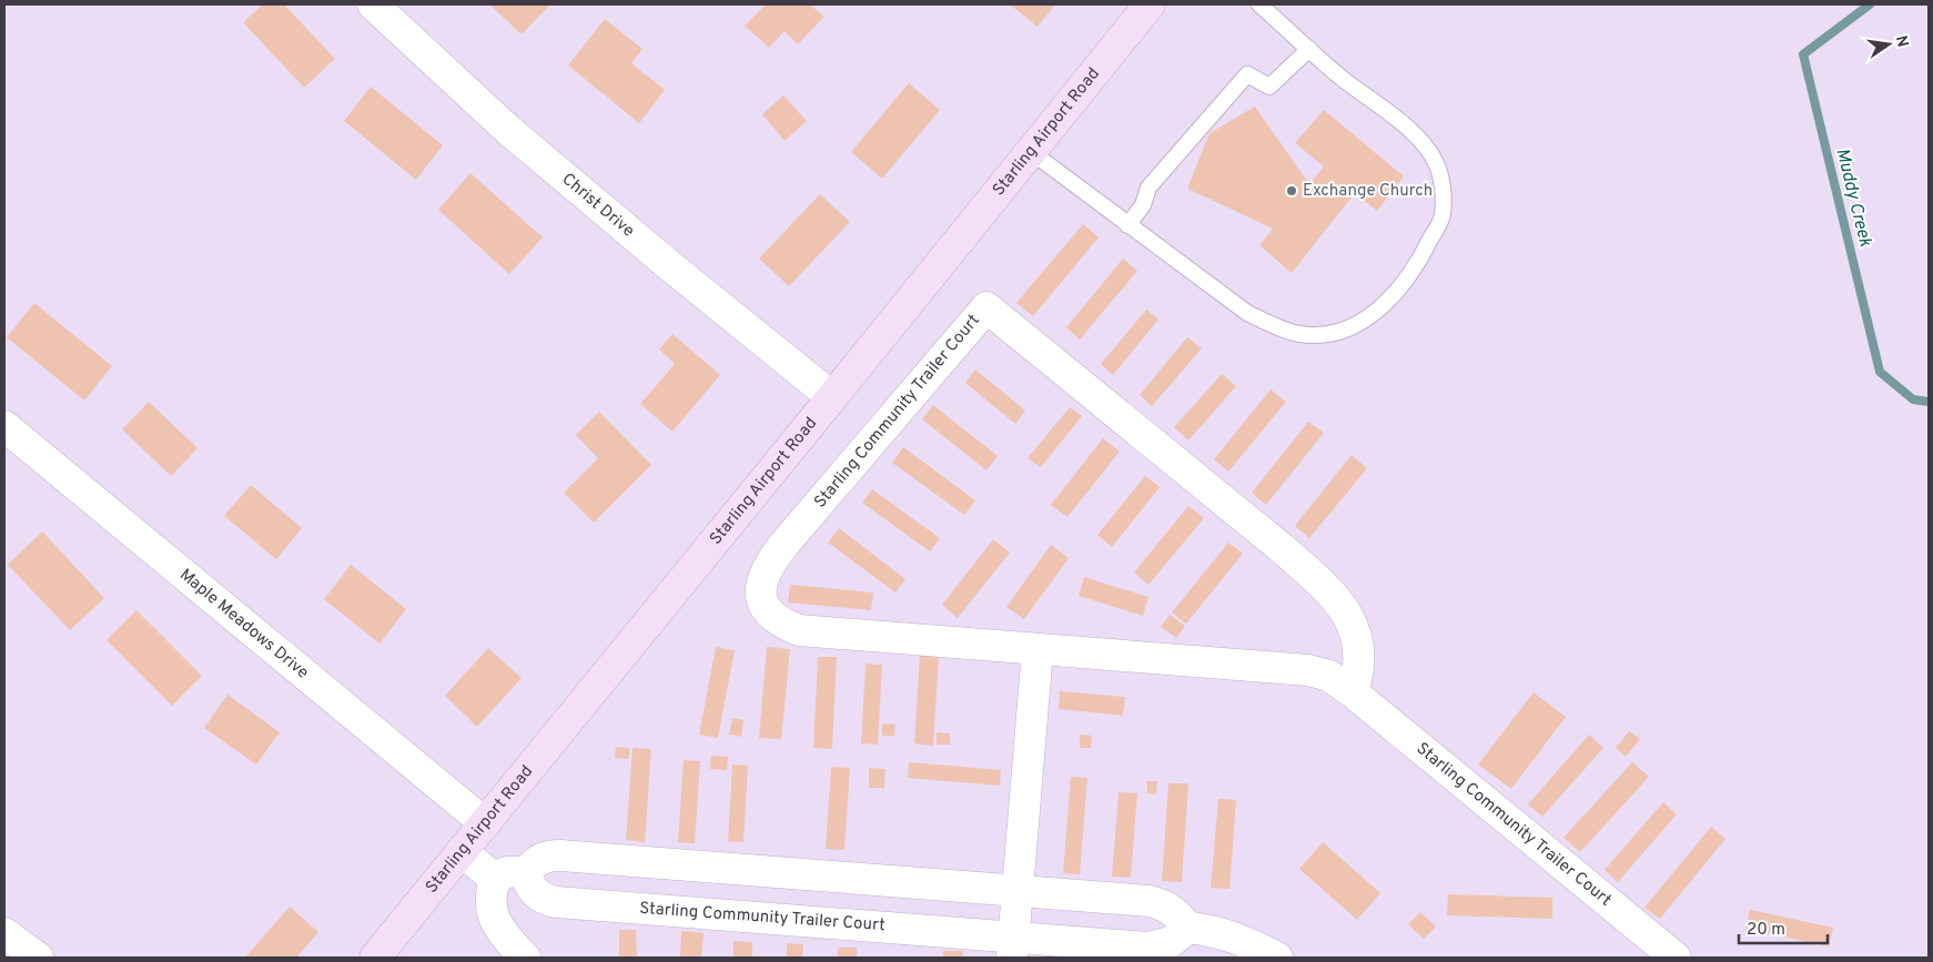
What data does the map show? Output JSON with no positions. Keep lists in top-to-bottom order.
{
  "streets": {
    "street": [
      "Starling Airport Road",
      "Christ Drive",
      "Starling Community Trailer Court",
      "Maple Meadows Drive"
    ]
  },
  "crossings": [
    ["Starling Airport Road", "Christ Drive"],
    ["Starling Airport Road", "Maple Meadows Drive"]
  ],
  "water": ["Muddy Creek"],
  "places": ["Exchange Church"],
  "scale_bar": "20 m",
  "north": "right"
}
